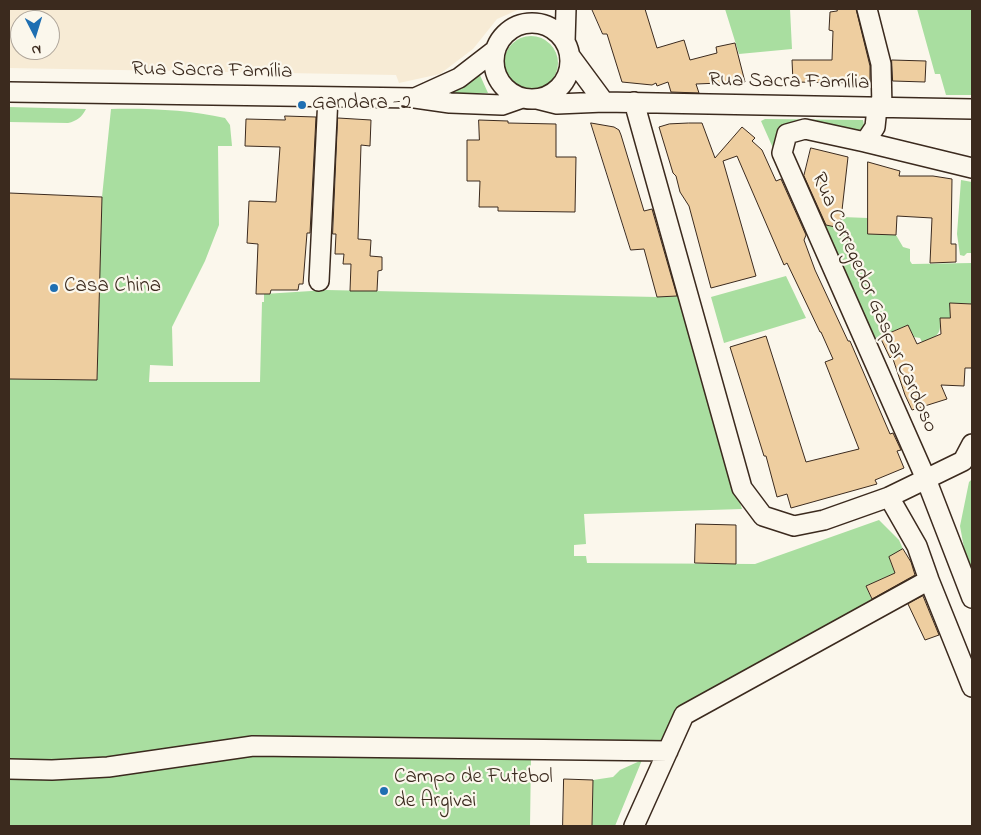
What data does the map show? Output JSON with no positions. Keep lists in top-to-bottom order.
{
  "streets": {
    "street": ["Rua Sacra Família", "Rua Corregedor Gaspar Cardoso"]
  },
  "places": ["Gandara -2", "Casa China", "Campo de Futebol de Argivai"],
  "north": "bottom"
}
